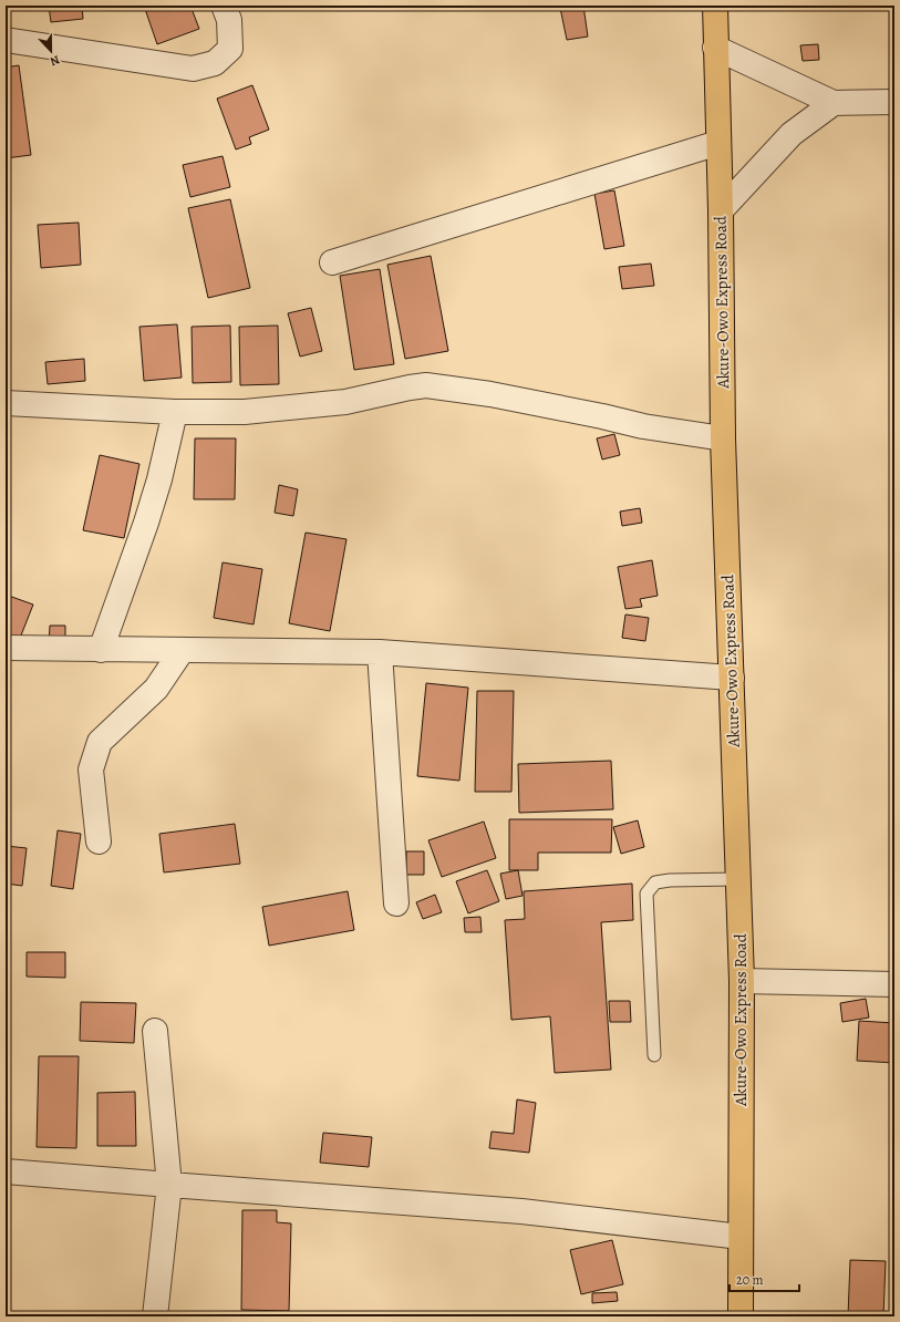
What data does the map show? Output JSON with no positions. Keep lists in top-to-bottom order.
{
  "streets": {
    "highway": ["Akure-Owo Express Road"]
  },
  "scale_bar": "20 m",
  "north": "bottom"
}
